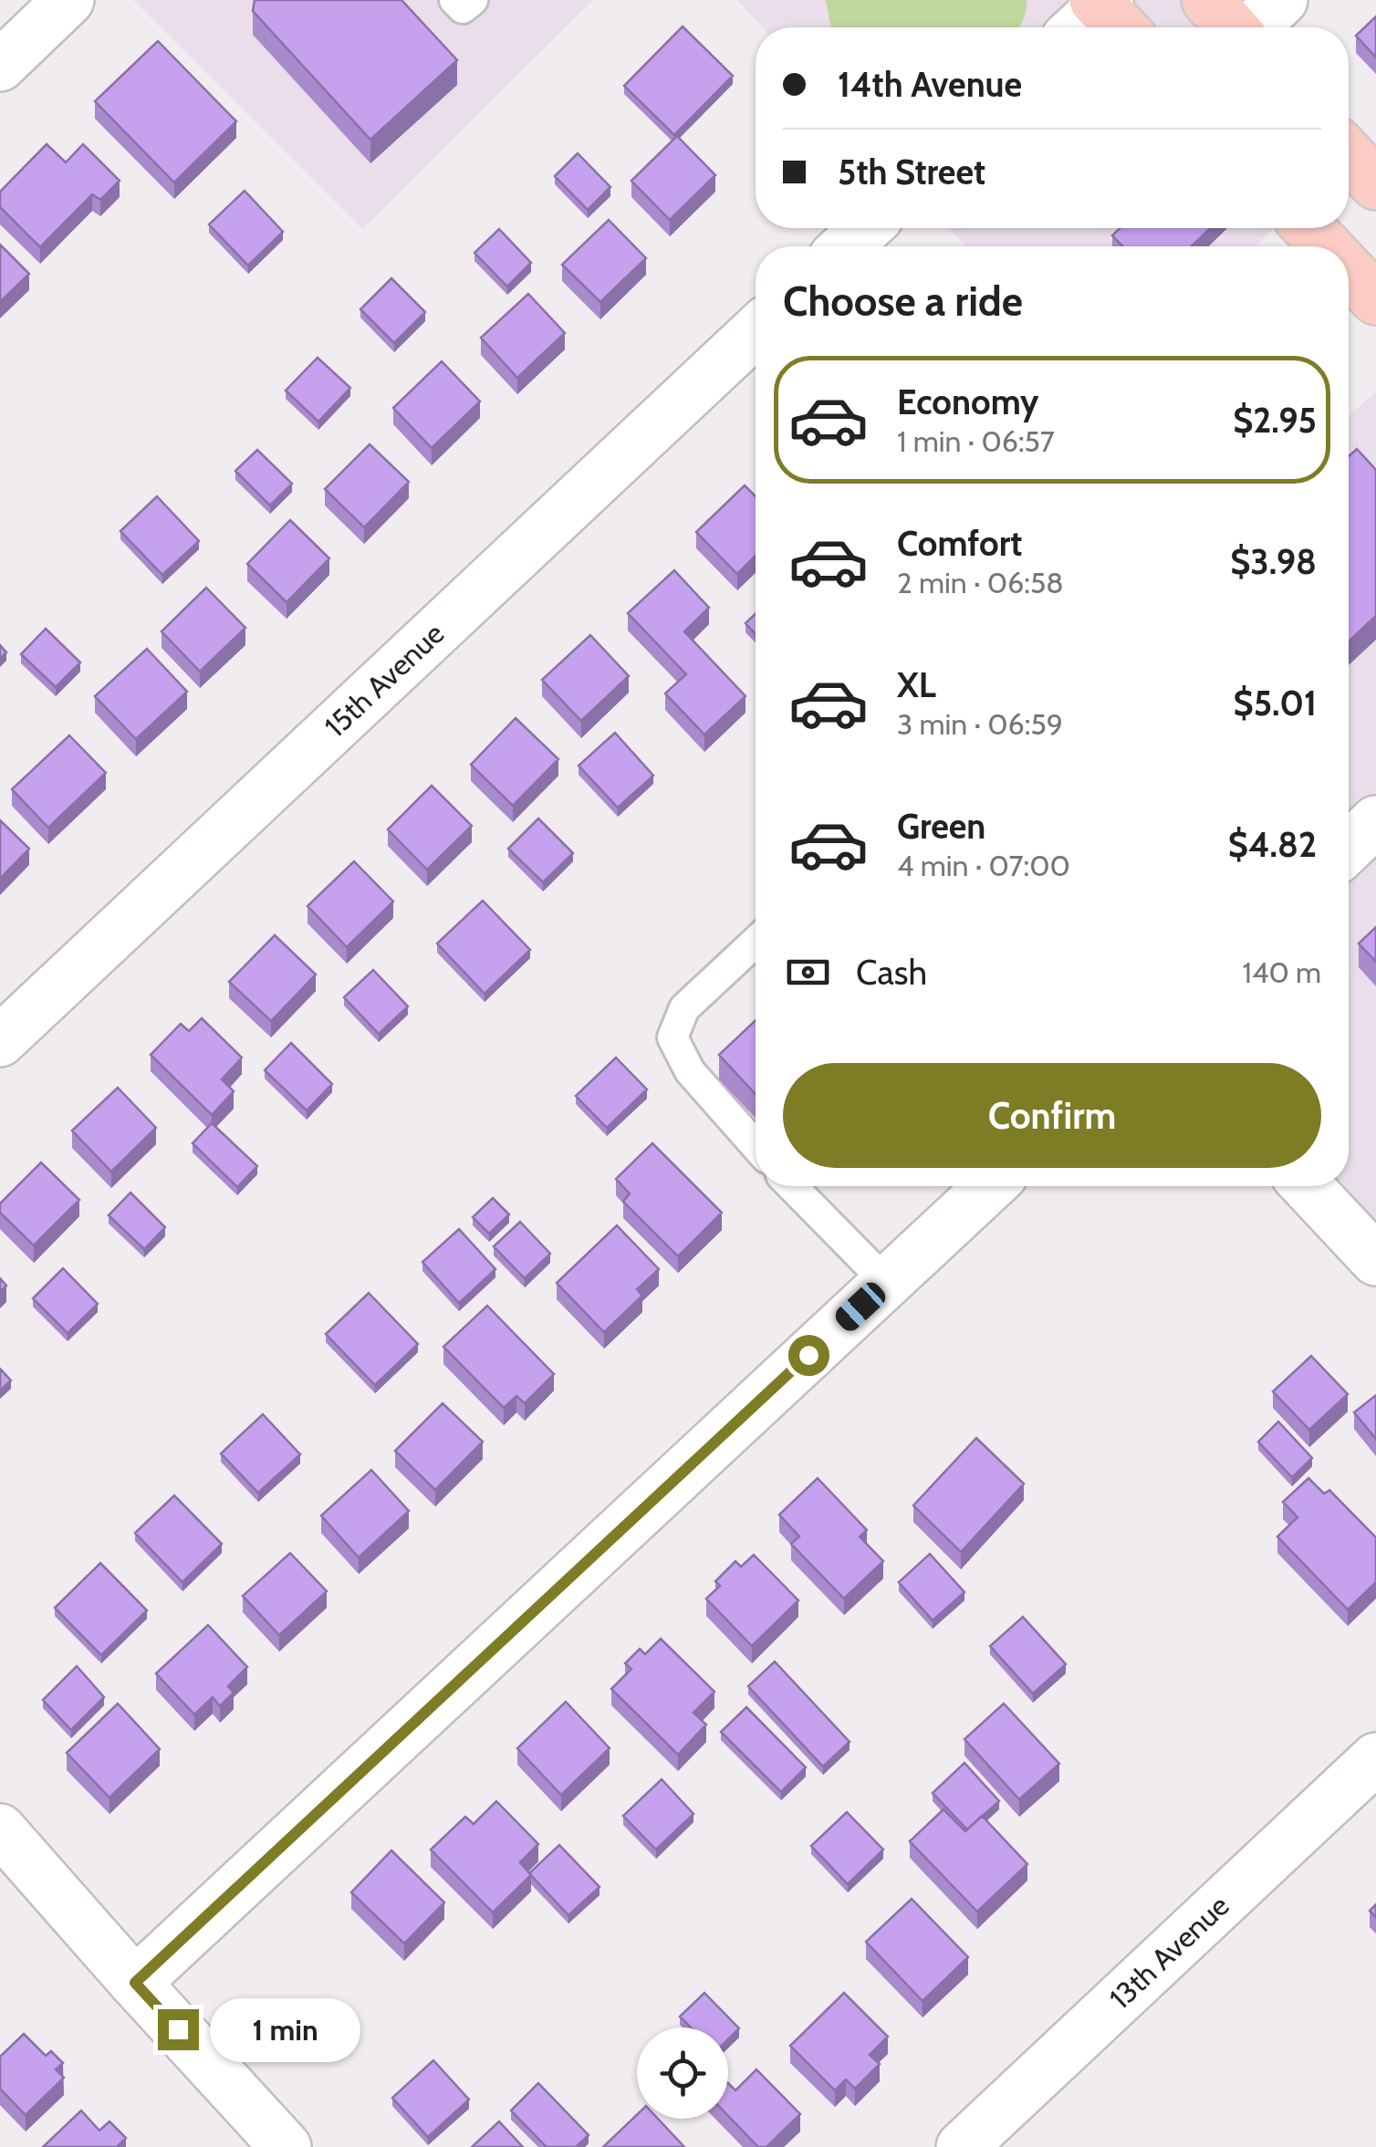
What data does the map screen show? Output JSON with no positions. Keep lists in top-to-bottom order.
{
  "streets": {
    "street": ["15th Avenue", "13th Avenue"]
  },
  "page": {
    "banner": ["14th Avenue", "5th Street"],
    "heading": "Choose a ride",
    "list": [
      {
        "name": "Economy",
        "note": "1 min · 06:57",
        "value": "$2.95"
      },
      {
        "name": "Comfort",
        "note": "2 min · 06:58",
        "value": "$3.98"
      },
      {
        "name": "XL",
        "note": "3 min · 06:59",
        "value": "$5.01"
      },
      {
        "name": "Green",
        "note": "4 min · 07:00",
        "value": "$4.82"
      }
    ],
    "pay": ["Cash", "140 m"],
    "buttons": "Confirm",
    "bubble": "1 min"
  }
}
